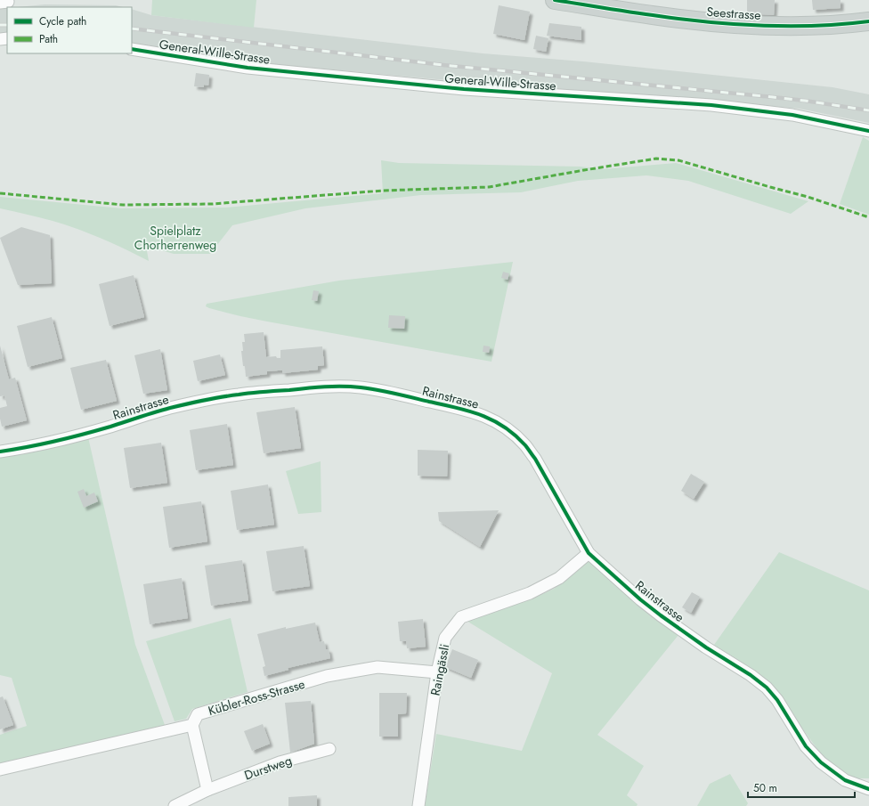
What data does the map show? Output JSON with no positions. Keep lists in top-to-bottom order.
{
  "streets": {
    "main road": ["Seestrasse"],
    "street": [
      "General-Wille-Strasse",
      "Rainstrasse",
      "Raingässli",
      "Kübler-Ross-Strasse",
      "Durstweg"
    ]
  },
  "crossings": [
    ["Rainstrasse", "Raingässli"],
    ["Raingässli", "Kübler-Ross-Strasse"]
  ],
  "parks": ["Spielplatz Chorherrenweg"],
  "legend": ["Cycle path", "Path"],
  "scale_bar": "50 m"
}
